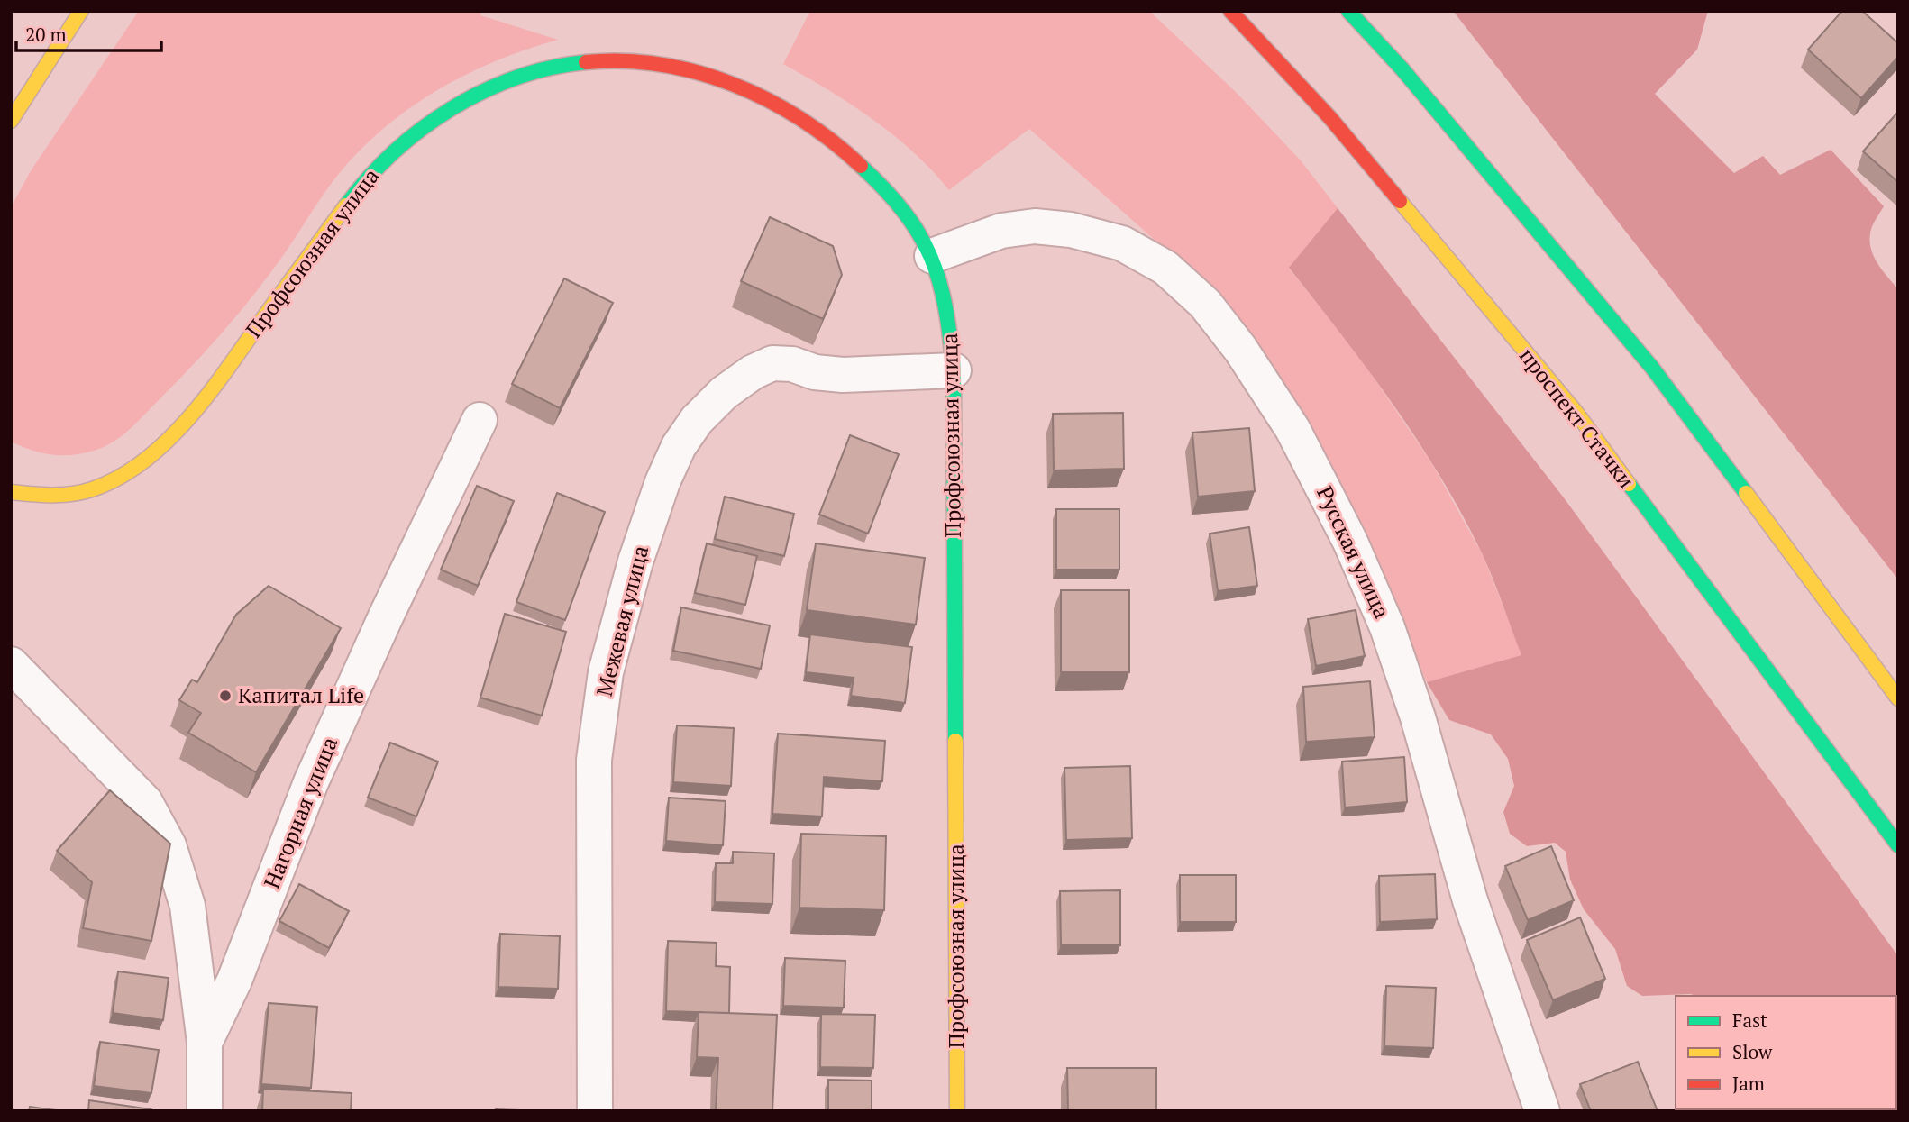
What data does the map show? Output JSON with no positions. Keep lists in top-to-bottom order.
{
  "streets": {
    "main road": ["Профсоюзная улица", "проспект Стачки"],
    "street": ["Русская улица", "Межевая улица", "Нагорная улица"]
  },
  "crossings": [
    ["Профсоюзная улица", "Русская улица"],
    ["Профсоюзная улица", "Межевая улица"]
  ],
  "places": ["Капитал Life"],
  "legend": ["Fast", "Slow", "Jam"],
  "scale_bar": "20 m"
}
